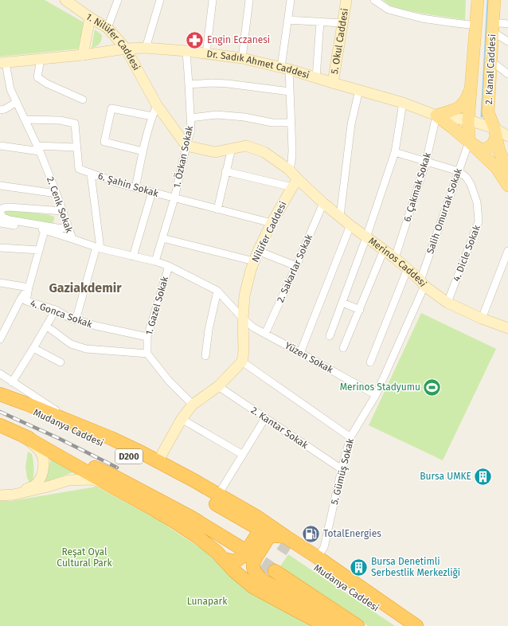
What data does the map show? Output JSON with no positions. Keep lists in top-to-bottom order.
{
  "streets": {
    "highway": ["Mudanya Caddesi", "D200"],
    "main road": [
      "5. Okul Caddesi",
      "1. Nilüfer Caddesi",
      "Dr. Sadık Ahmet Caddesi",
      "2. Kanal Caddesi",
      "Nilüfer Caddesi",
      "Merinos Caddesi"
    ],
    "street": [
      "1. Özkan Sokak",
      "6. Şahin Sokak",
      "6. Çakmak Sokak",
      "2. Cenk Sokak",
      "Salih Omurtak Sokak",
      "4. Dicle Sokak",
      "2. Sakarlar Sokak",
      "1. Gazel Sokak",
      "4. Gonca Sokak",
      "Yüzen Sokak",
      "2. Kantar Sokak",
      "5. Gümüş Sokak"
    ]
  },
  "crossings": [
    ["5. Okul Caddesi", "Dr. Sadık Ahmet Caddesi"],
    ["1. Nilüfer Caddesi", "Dr. Sadık Ahmet Caddesi"],
    ["Dr. Sadık Ahmet Caddesi", "2. Kanal Caddesi"],
    ["Dr. Sadık Ahmet Caddesi", "1. Özkan Sokak"],
    ["Dr. Sadık Ahmet Caddesi", "6. Çakmak Sokak"],
    ["Dr. Sadık Ahmet Caddesi", "2. Cenk Sokak"],
    ["2. Kanal Caddesi", "Salih Omurtak Sokak"],
    ["1. Özkan Sokak", "6. Şahin Sokak"],
    ["1. Özkan Sokak", "2. Cenk Sokak"],
    ["6. Şahin Sokak", "Nilüfer Caddesi"],
    ["6. Çakmak Sokak", "Merinos Caddesi"],
    ["2. Cenk Sokak", "Nilüfer Caddesi"],
    ["2. Cenk Sokak", "1. Gazel Sokak"],
    ["2. Cenk Sokak", "Yüzen Sokak"],
    ["Salih Omurtak Sokak", "4. Dicle Sokak"],
    ["Salih Omurtak Sokak", "Merinos Caddesi"],
    ["Salih Omurtak Sokak", "5. Gümüş Sokak"],
    ["Nilüfer Caddesi", "Merinos Caddesi"],
    ["Nilüfer Caddesi", "Yüzen Sokak"],
    ["4. Dicle Sokak", "Merinos Caddesi"],
    ["Merinos Caddesi", "2. Sakarlar Sokak"],
    ["Merinos Caddesi", "5. Gümüş Sokak"],
    ["2. Sakarlar Sokak", "Yüzen Sokak"],
    ["1. Gazel Sokak", "4. Gonca Sokak"],
    ["Yüzen Sokak", "5. Gümüş Sokak"],
    ["2. Kantar Sokak", "5. Gümüş Sokak"]
  ],
  "districts": ["Gaziakdemir"],
  "parks": ["Reşat Oyal Cultural Park", "Lunapark"],
  "places": {
    "pharmacy": ["Engin Eczanesi"],
    "sports": ["Merinos Stadyumu"],
    "building": ["Bursa UMKE", "Bursa Denetimli Serbestlik Merkezliği"],
    "fuel station": ["TotalEnergies"]
  }
}
